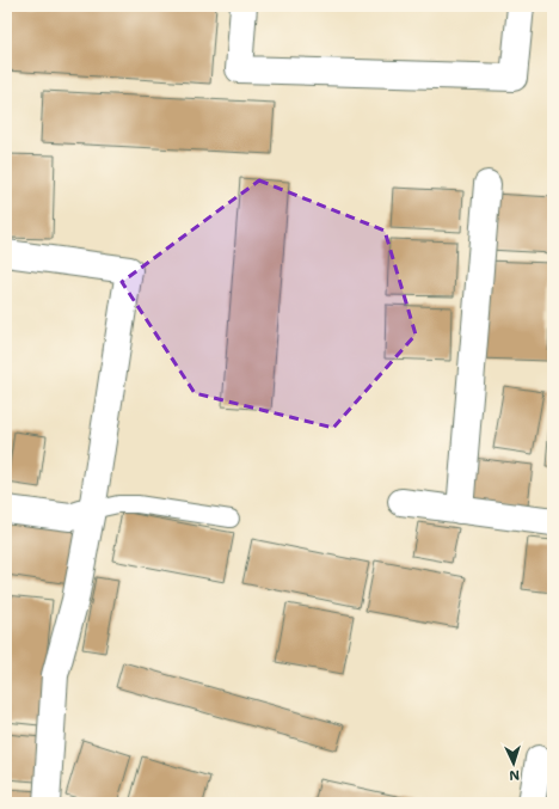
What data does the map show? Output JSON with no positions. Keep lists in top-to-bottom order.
{
  "north": "bottom"
}
